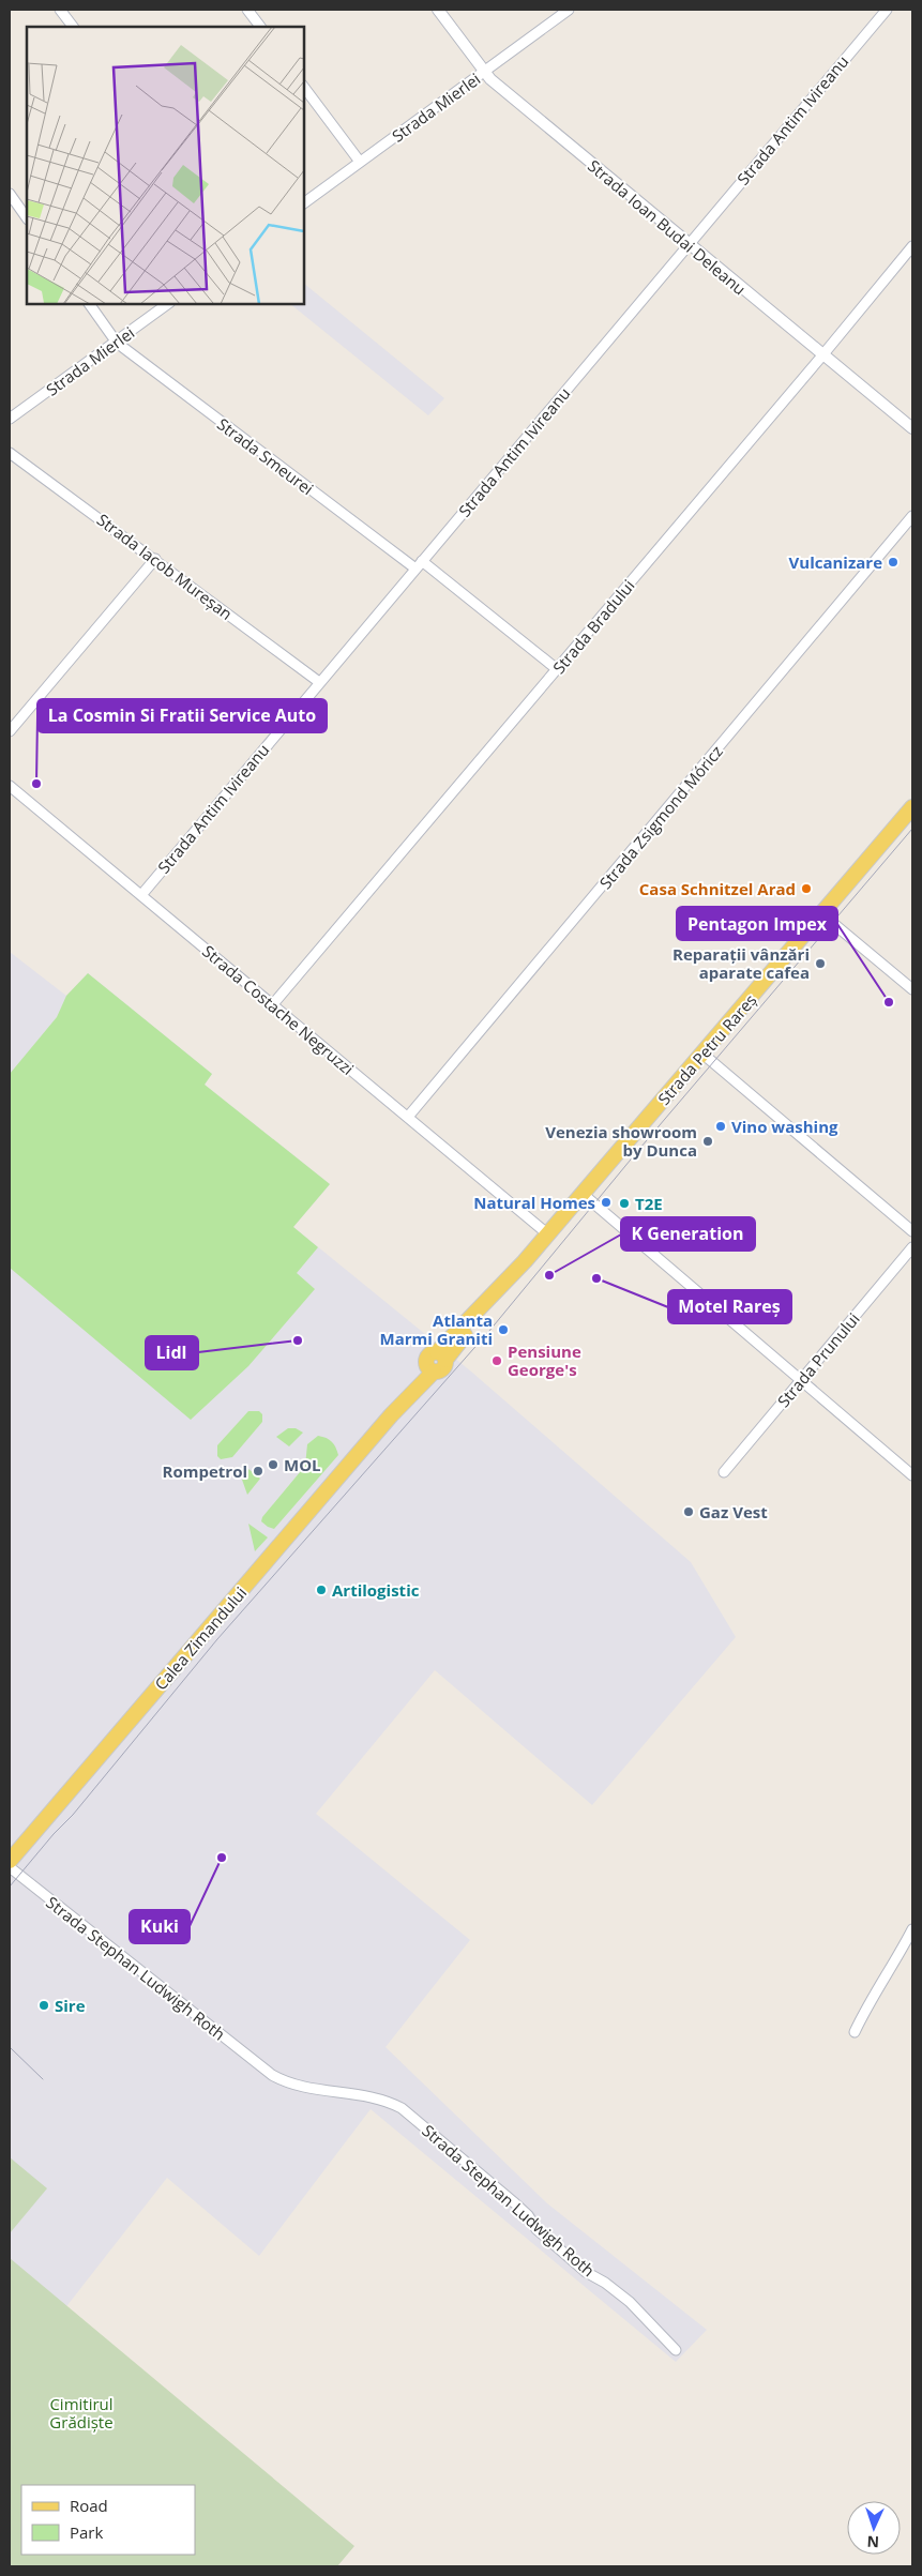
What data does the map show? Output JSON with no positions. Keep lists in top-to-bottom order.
{
  "streets": {
    "main road": ["Strada Petru Rareș", "Calea Zimandului"],
    "street": [
      "Strada Mierlei",
      "Strada Antim Ivireanu",
      "Strada Ioan Budai Deleanu",
      "Strada Smeurei",
      "Strada Iacob Mureșan",
      "Strada Bradului",
      "Strada Zsigmond Móricz",
      "Strada Costache Negruzzi",
      "Strada Prunului",
      "Strada Stephan Ludwigh Roth"
    ]
  },
  "crossings": [
    ["Strada Mierlei", "Strada Ioan Budai Deleanu"],
    ["Strada Mierlei", "Strada Smeurei"],
    ["Strada Antim Ivireanu", "Strada Ioan Budai Deleanu"],
    ["Strada Antim Ivireanu", "Strada Smeurei"],
    ["Strada Antim Ivireanu", "Strada Iacob Mureșan"],
    ["Strada Antim Ivireanu", "Strada Costache Negruzzi"],
    ["Strada Ioan Budai Deleanu", "Strada Bradului"],
    ["Strada Smeurei", "Strada Bradului"],
    ["Strada Bradului", "Strada Costache Negruzzi"],
    ["Strada Zsigmond Móricz", "Strada Costache Negruzzi"],
    ["Strada Costache Negruzzi", "Strada Petru Rareș"],
    ["Strada Petru Rareș", "Calea Zimandului"]
  ],
  "parks": ["Cimitirul Grădiște"],
  "places": [
    "Vulcanizare",
    "La Cosmin Si Fratii Service Auto",
    "Casa Schnitzel Arad",
    "Reparații vânzări aparate cafea",
    "Pentagon Impex",
    "Vino washing",
    "Venezia showroom by Dunca",
    "Natural Homes",
    "T2E",
    "K Generation",
    "Motel Rareș",
    "Atlanta Marmi Graniti",
    "Lidl",
    "Pensiune George's",
    "MOL",
    "Rompetrol",
    "Gaz Vest",
    "Artilogistic",
    "Kuki",
    "Sire"
  ],
  "legend": ["Road", "Park"],
  "north": "bottom"
}
